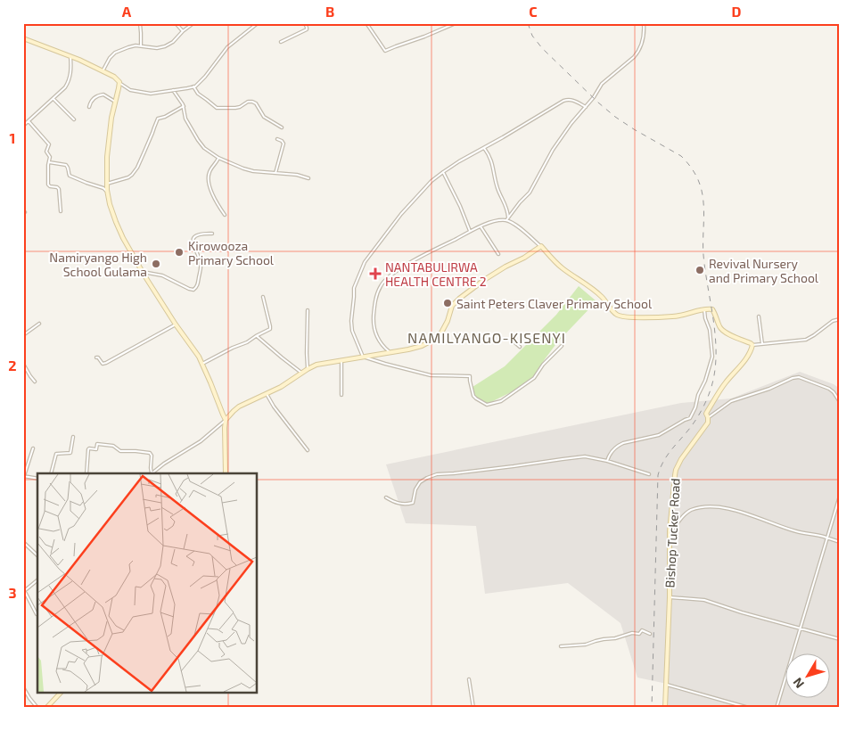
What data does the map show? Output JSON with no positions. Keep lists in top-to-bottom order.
{
  "streets": {
    "main road": ["Bishop Tucker Road"]
  },
  "districts": ["NAMILYANGO-KISENYI"],
  "places": {
    "other": [
      "Kirowooza Primary School",
      "Namiryango High School Gulama",
      "Revival Nursery and Primary School",
      "Saint Peters Claver Primary School"
    ],
    "health": ["NANTABULIRWA HEALTH CENTRE 2"]
  },
  "north": "bottom left",
  "grid": {
    "columns": [
      "A",
      "B",
      "C",
      "D"
    ],
    "rows": ["1", "2", "3"]
  }
}
